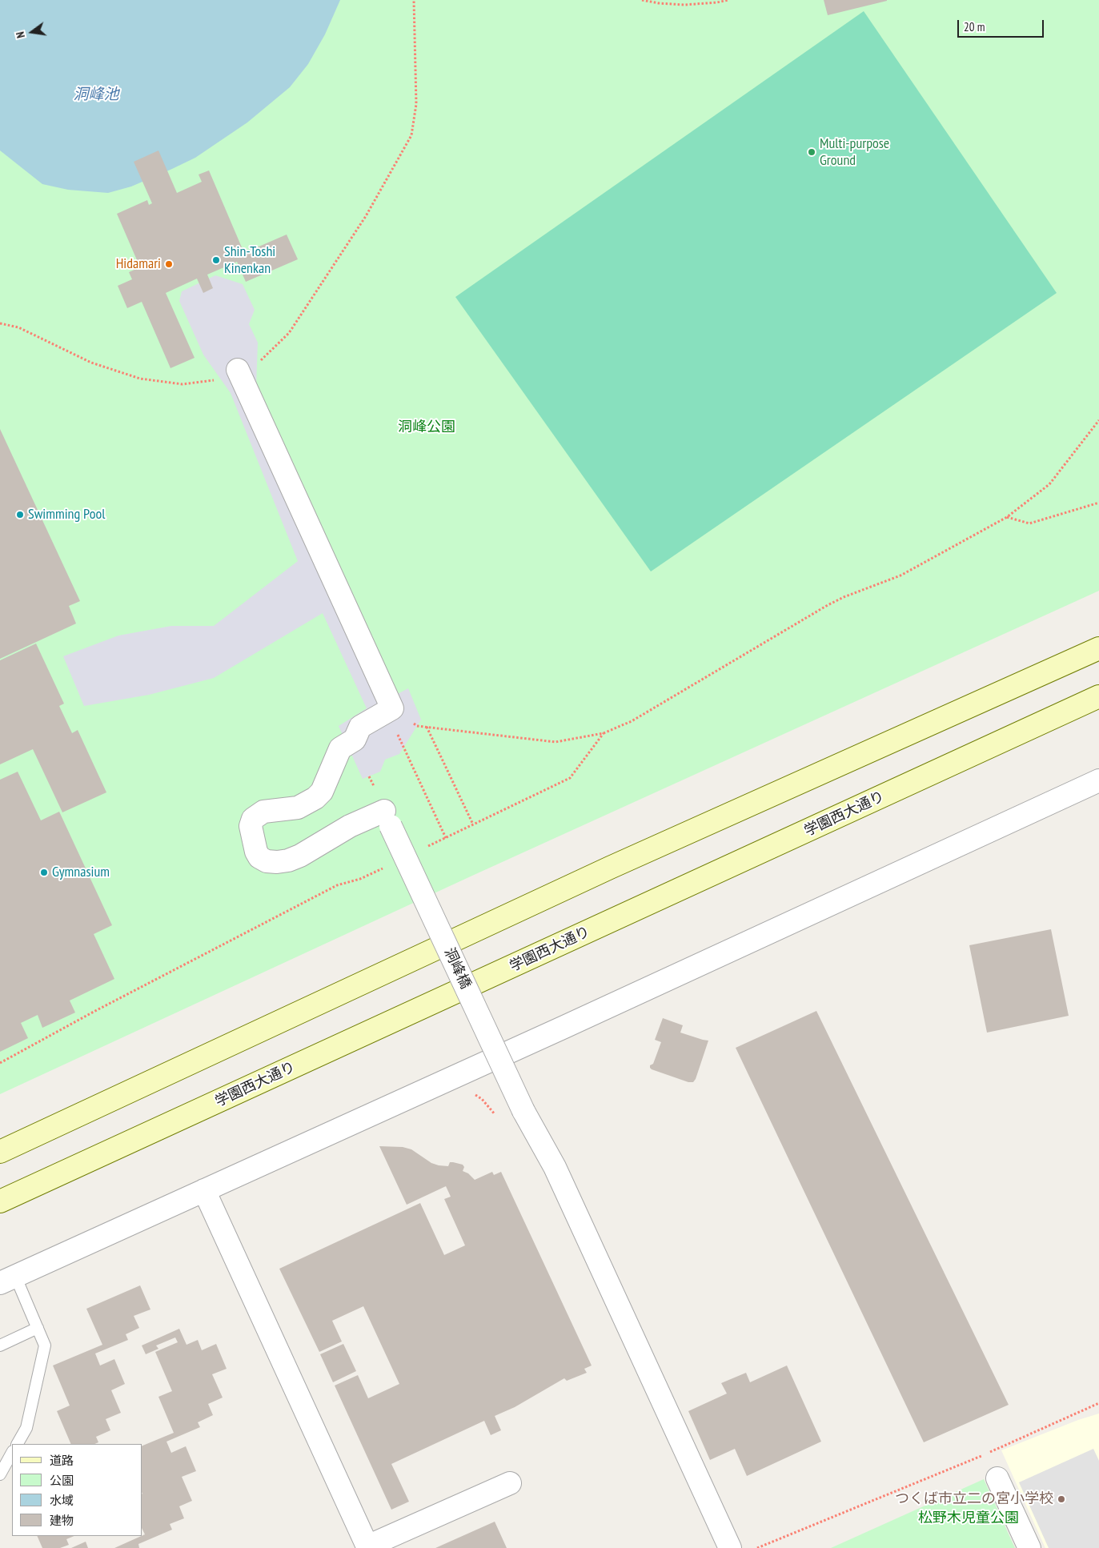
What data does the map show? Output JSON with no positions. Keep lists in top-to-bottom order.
{
  "streets": {
    "main road": ["学園西大通り"],
    "street": ["洞峰橋"]
  },
  "water": ["洞峰池"],
  "parks": ["洞峰公園", "松野木児童公園"],
  "places": [
    "Multi-purpose Ground",
    "Shin-Toshi Kinenkan",
    "Hidamari",
    "Swimming Pool",
    "Gymnasium",
    "つくば市立二の宮小学校"
  ],
  "legend": [
    "道路",
    "公園",
    "水域",
    "建物"
  ],
  "scale_bar": "20 m",
  "north": "left"
}
